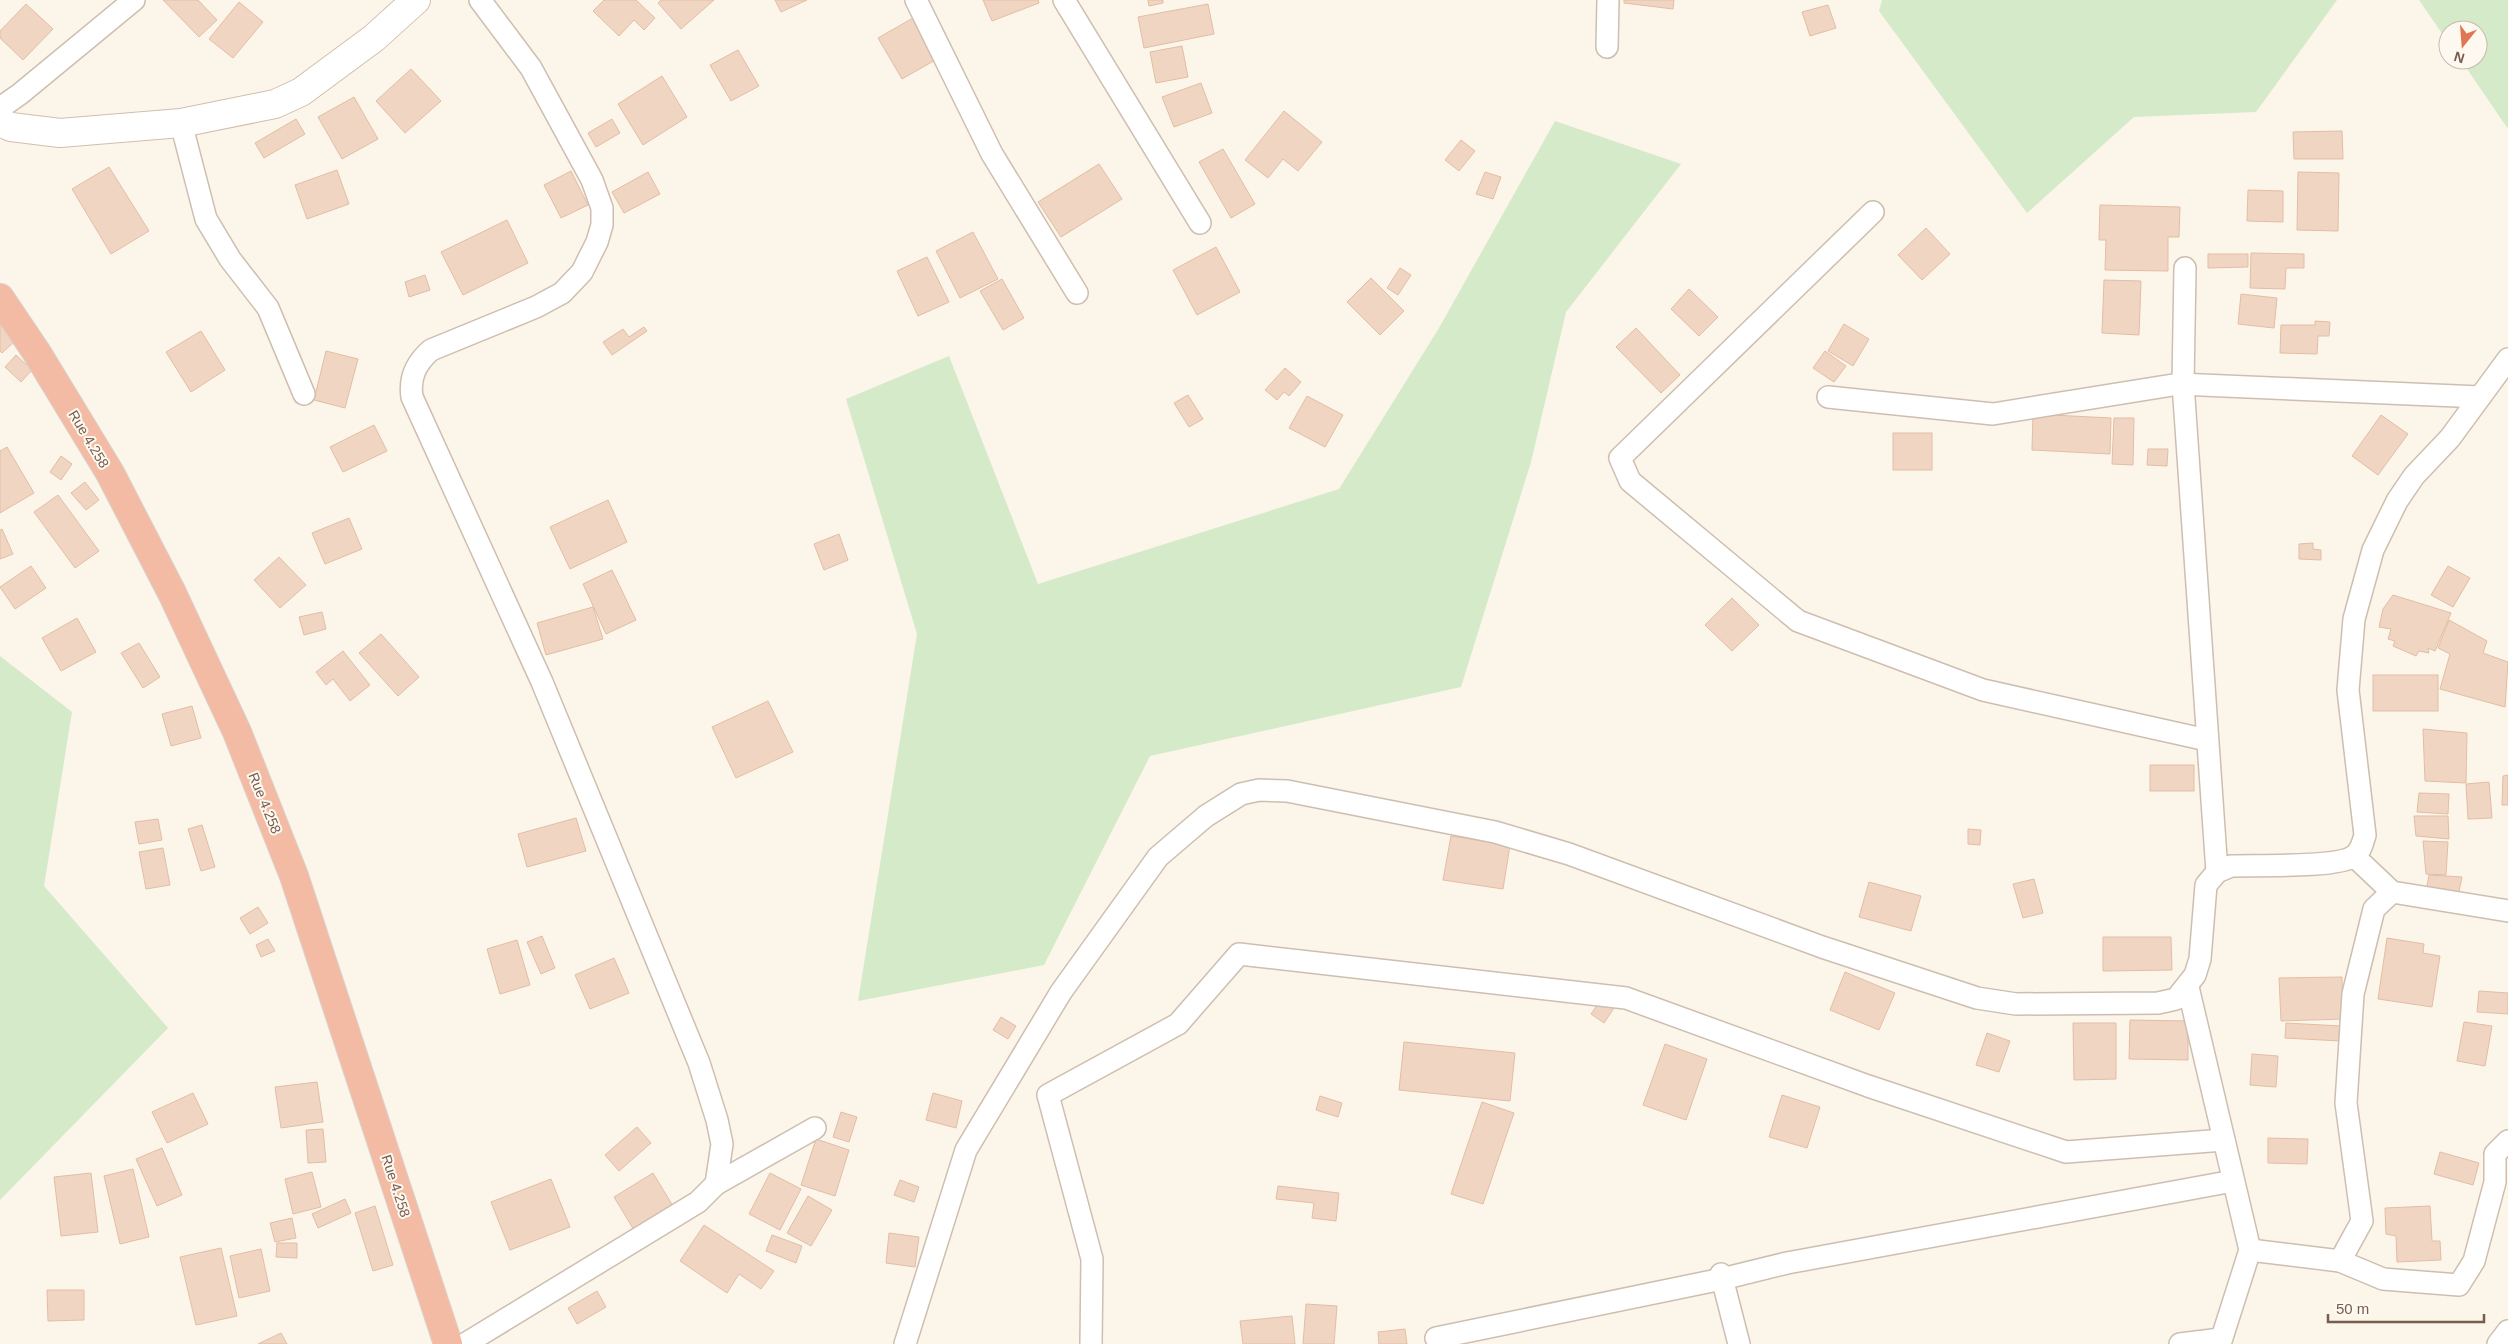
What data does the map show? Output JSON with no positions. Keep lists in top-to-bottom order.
{
  "streets": {
    "highway": ["Rue 4.258"]
  },
  "scale_bar": "50 m",
  "north": "bottom"
}
